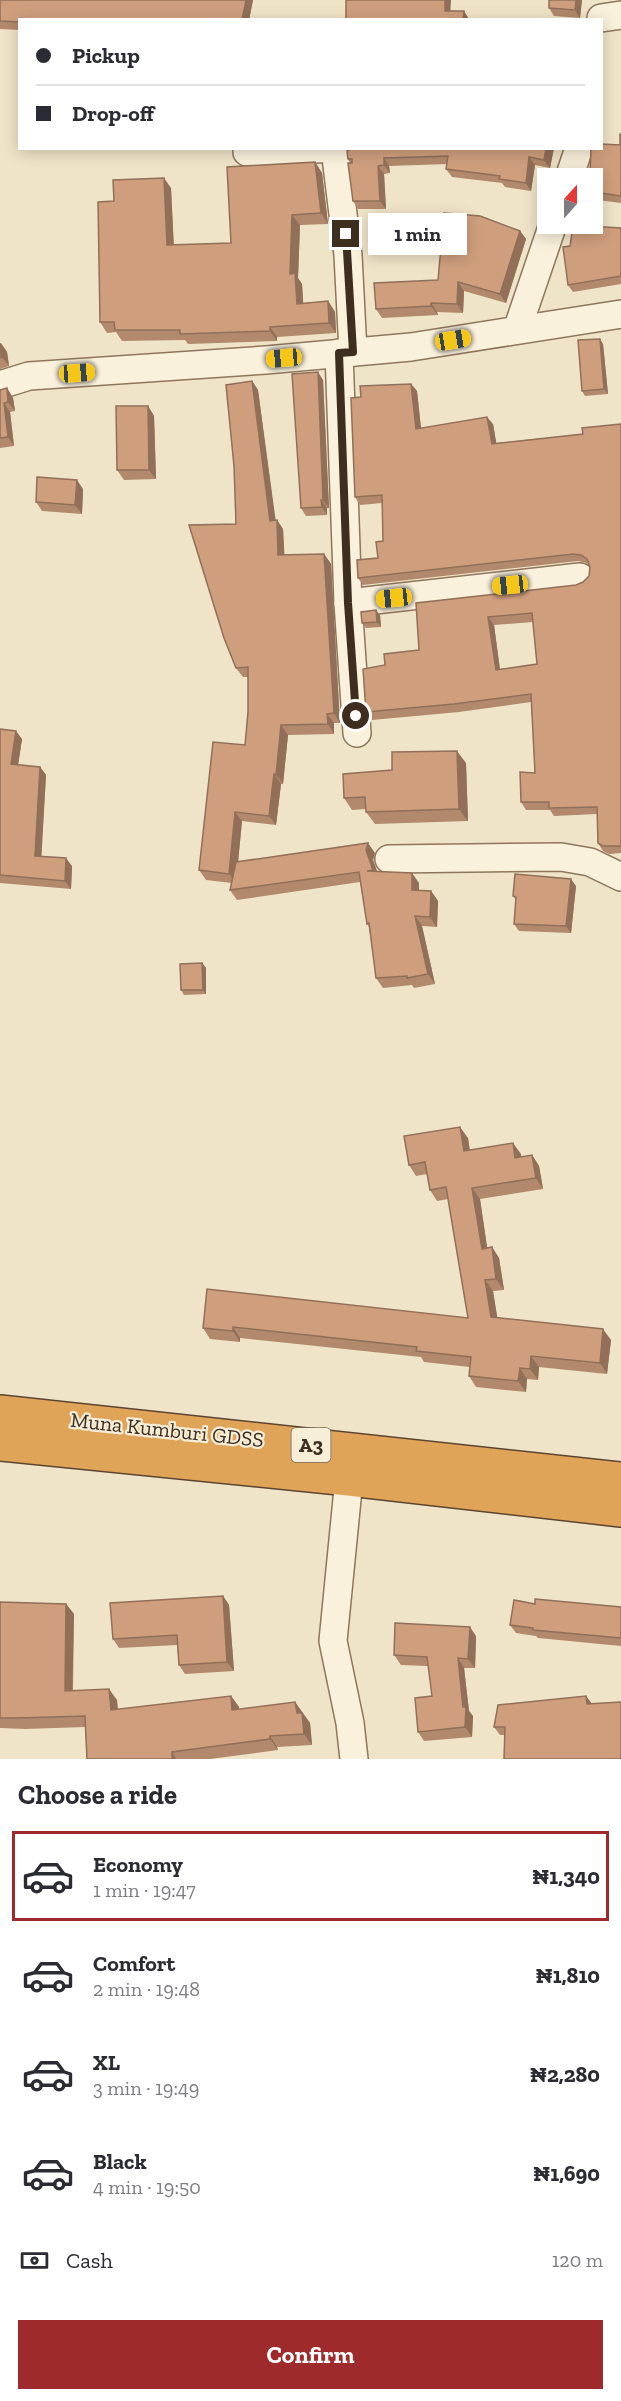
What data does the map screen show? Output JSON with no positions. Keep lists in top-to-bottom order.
{
  "streets": {
    "highway": ["Muna Kumburi GDSS", "A3"]
  },
  "north": "top",
  "page": {
    "banner": ["Pickup", "Drop-off"],
    "bubble": "1 min",
    "heading": "Choose a ride",
    "list": [
      {
        "name": "Economy",
        "note": "1 min · 19:47",
        "value": "₦1,340"
      },
      {
        "name": "Comfort",
        "note": "2 min · 19:48",
        "value": "₦1,810"
      },
      {
        "name": "XL",
        "note": "3 min · 19:49",
        "value": "₦2,280"
      },
      {
        "name": "Black",
        "note": "4 min · 19:50",
        "value": "₦1,690"
      }
    ],
    "pay": ["Cash", "120 m"],
    "buttons": "Confirm"
  }
}
